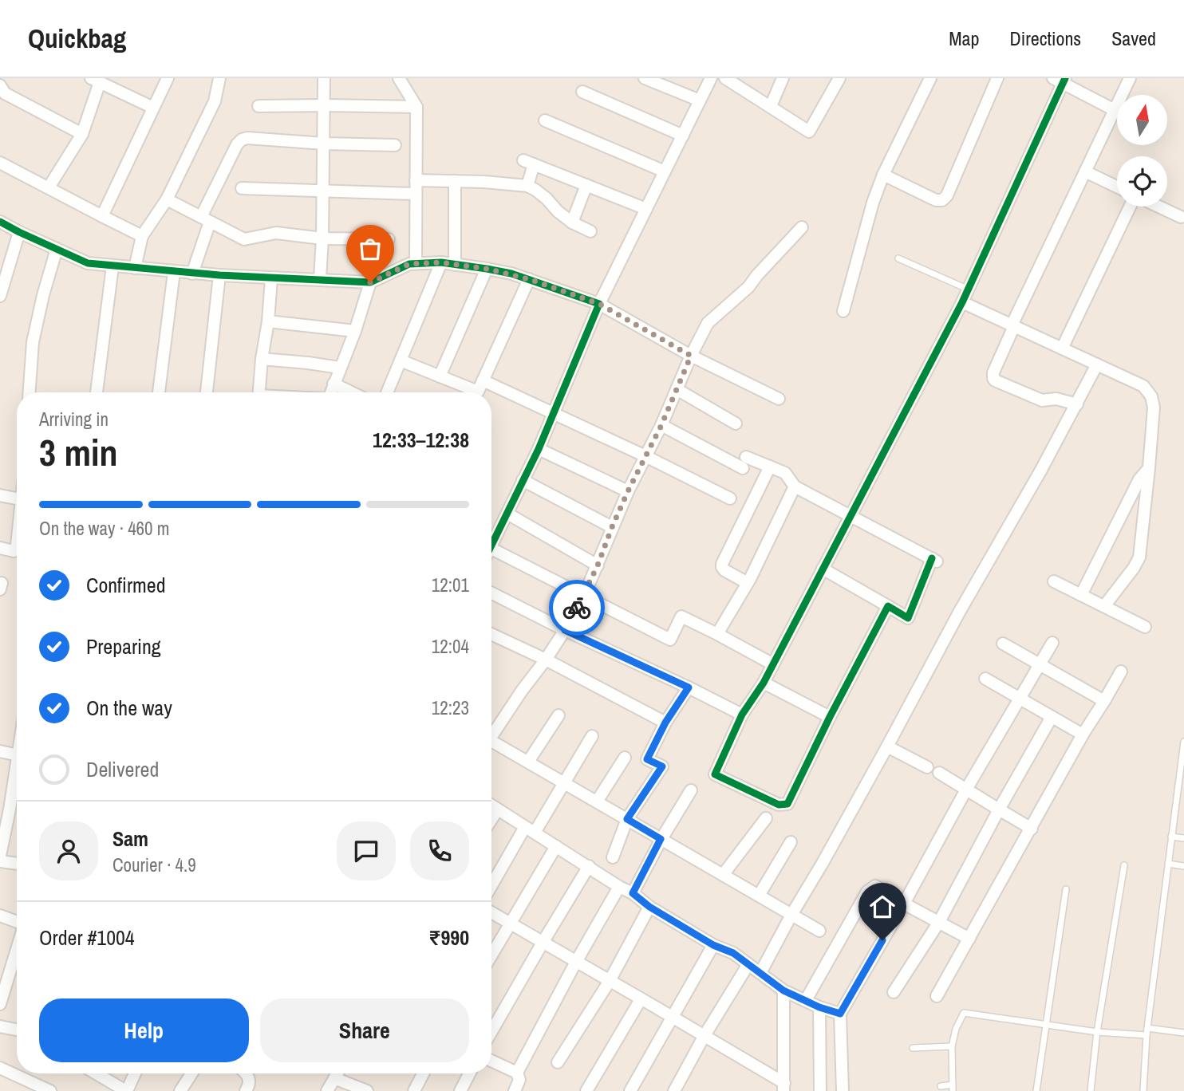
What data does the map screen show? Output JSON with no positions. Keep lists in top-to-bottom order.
{
  "north": "top",
  "page": {
    "header": "Quickbag",
    "nav": ["Map", "Directions", "Saved"],
    "heading": ["3 min", "Arriving in", "12:33–12:38"],
    "panel": [
      "Sam",
      "Courier · 4.9",
      "Order #1004",
      "₹990"
    ],
    "bar": "On the way · 460 m",
    "list": [
      ["Confirmed", "12:01"],
      ["Preparing", "12:04"],
      ["On the way", "12:23"],
      "Delivered"
    ],
    "buttons": ["Help", "Share"]
  }
}
